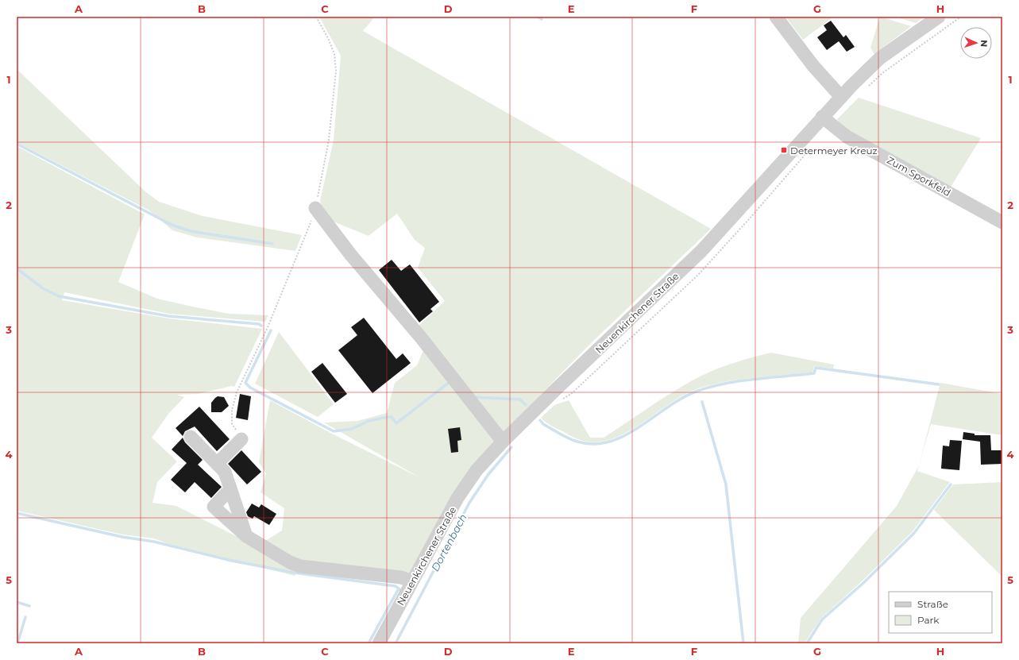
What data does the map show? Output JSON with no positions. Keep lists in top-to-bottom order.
{
  "streets": {
    "street": ["Zum Sporkfeld", "Neuenkirchener Straße"]
  },
  "crossings": [
    ["Zum Sporkfeld", "Neuenkirchener Straße"]
  ],
  "water": ["Dortenbach"],
  "places": {
    "transit": ["Determeyer Kreuz"]
  },
  "legend": ["Straße", "Park"],
  "north": "right",
  "grid": {
    "columns": [
      "A",
      "B",
      "C",
      "D",
      "E",
      "F",
      "G",
      "H"
    ],
    "rows": [
      "1",
      "2",
      "3",
      "4",
      "5"
    ]
  }
}
